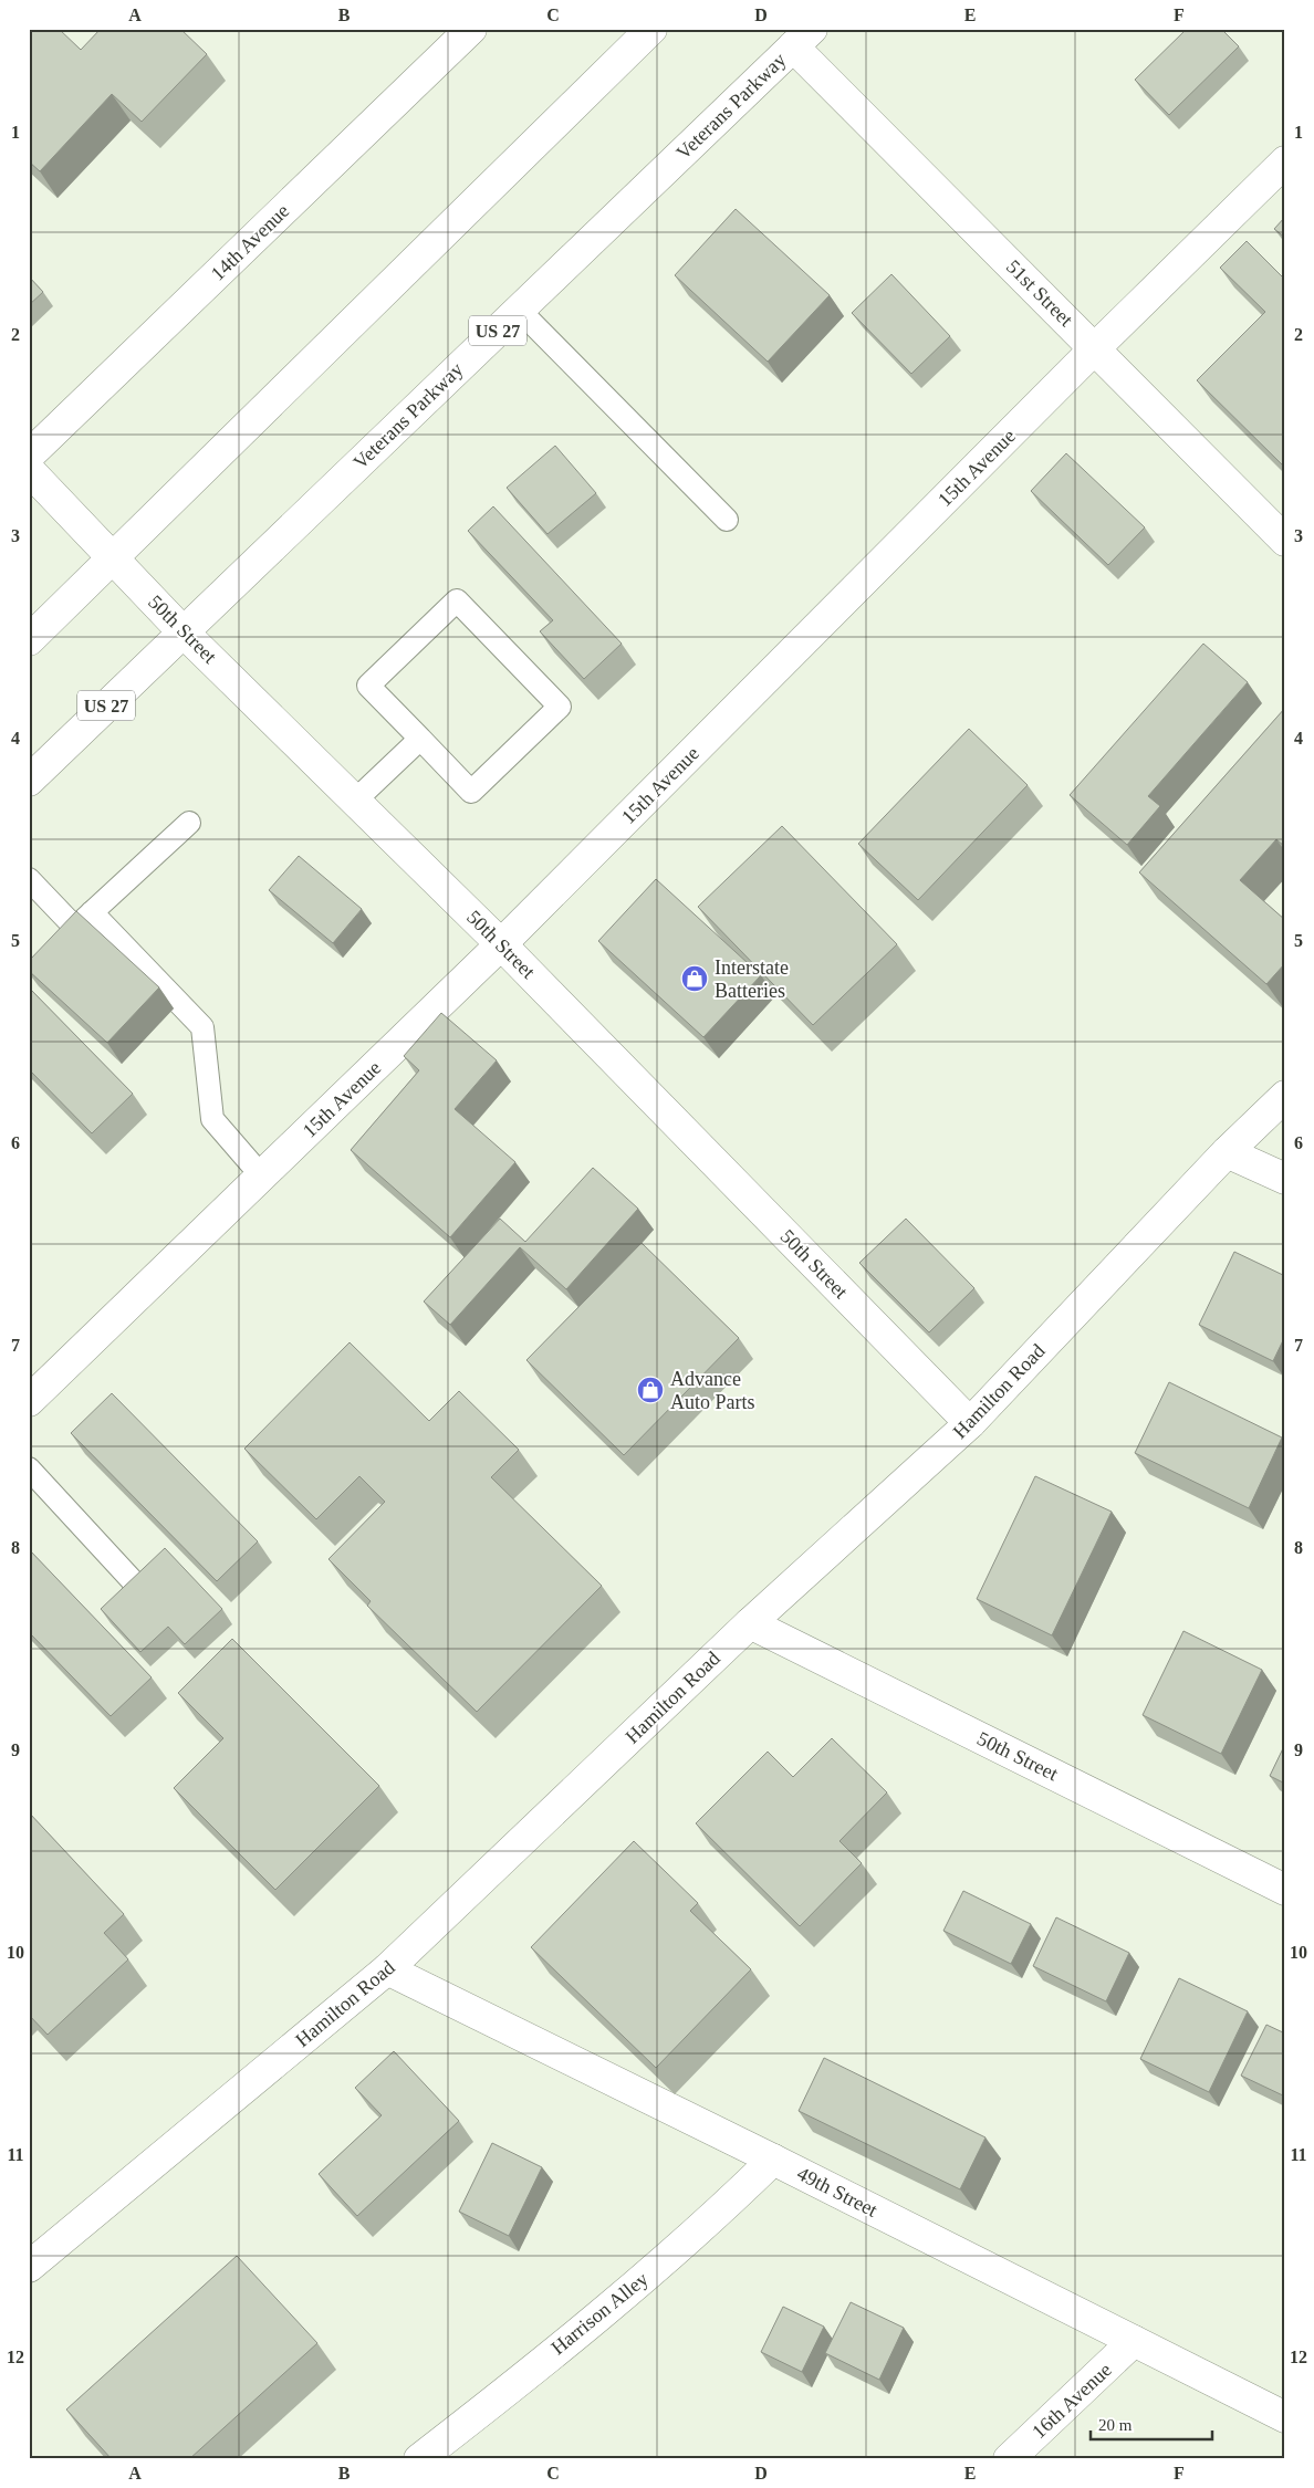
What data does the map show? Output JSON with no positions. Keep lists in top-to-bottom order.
{
  "streets": {
    "street": [
      "Veterans Parkway",
      "14th Avenue",
      "51st Street",
      "US 27",
      "15th Avenue",
      "50th Street",
      "Hamilton Road",
      "49th Street",
      "Harrison Alley",
      "16th Avenue"
    ]
  },
  "crossings": [
    ["Veterans Parkway", "51st Street"],
    ["Veterans Parkway", "50th Street"],
    ["51st Street", "15th Avenue"],
    ["15th Avenue", "50th Street"],
    ["50th Street", "Hamilton Road"],
    ["Hamilton Road", "49th Street"],
    ["49th Street", "Harrison Alley"],
    ["49th Street", "16th Avenue"]
  ],
  "places": {
    "shop": ["Interstate Batteries", "Advance Auto Parts"]
  },
  "scale_bar": "20 m",
  "grid": {
    "columns": [
      "A",
      "B",
      "C",
      "D",
      "E",
      "F"
    ],
    "rows": [
      "1",
      "2",
      "3",
      "4",
      "5",
      "6",
      "7",
      "8",
      "9",
      "10",
      "11",
      "12"
    ]
  }
}
